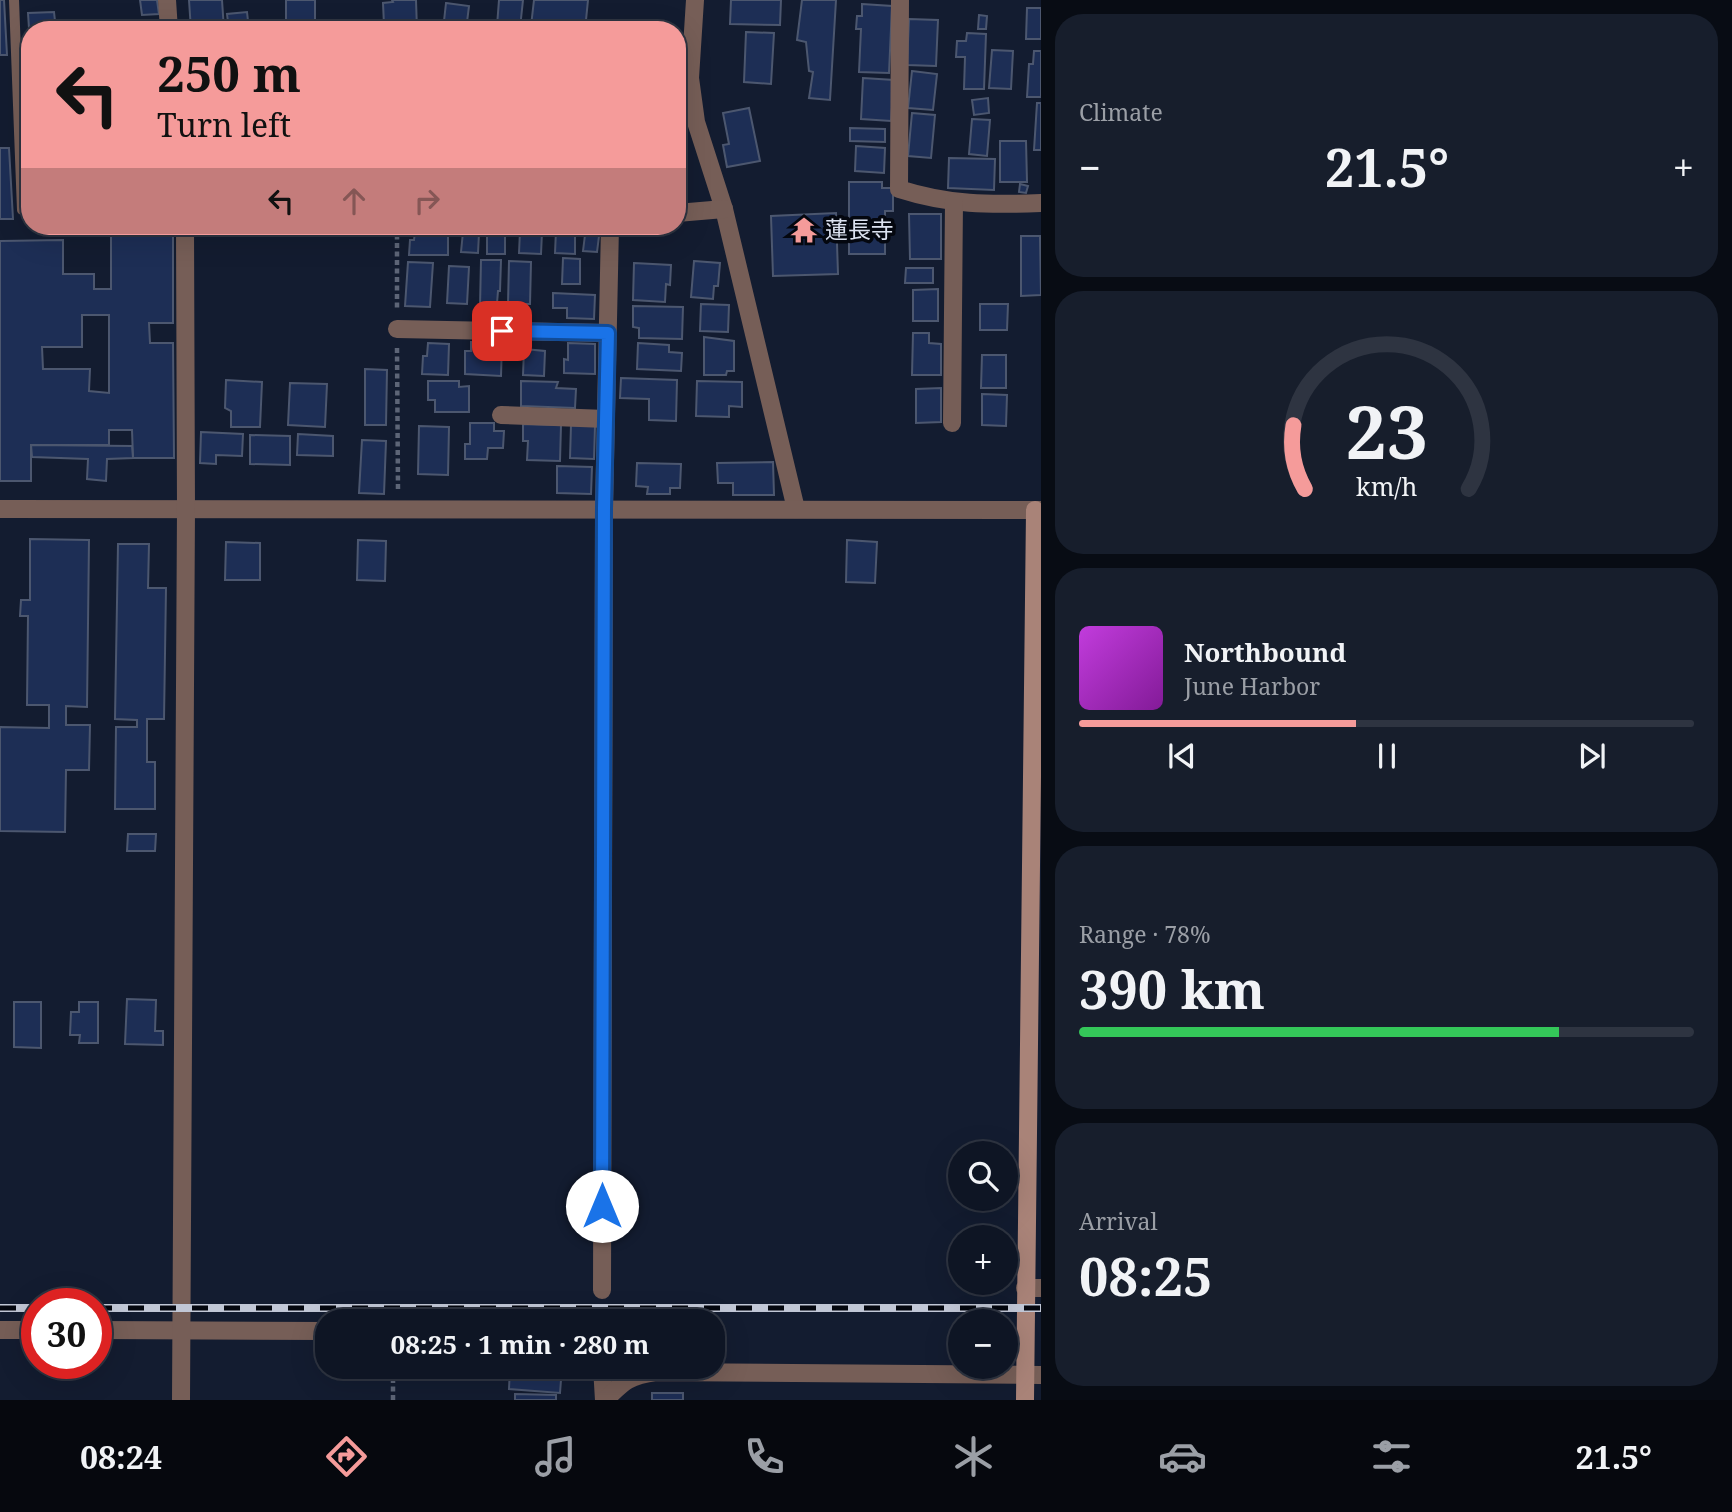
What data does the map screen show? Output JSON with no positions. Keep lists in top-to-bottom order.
{
  "places": {
    "temple": ["蓮長寺"]
  },
  "page": {
    "tile": [
      "Climate",
      ["Range · 78%", "390 km"],
      ["Arrival", "08:25"]
    ],
    "turn": ["250 m", "Turn left"],
    "heat": ["−", "21.5°", "+"],
    "song": ["Northbound", "June Harbor"],
    "map_buttons": ["+", "−"],
    "limit": "30",
    "trip": "08:25 · 1 min · 280 m",
    "tabs": ["08:24", "21.5°"],
    "gauge": ["23", "km/h"]
  }
}
